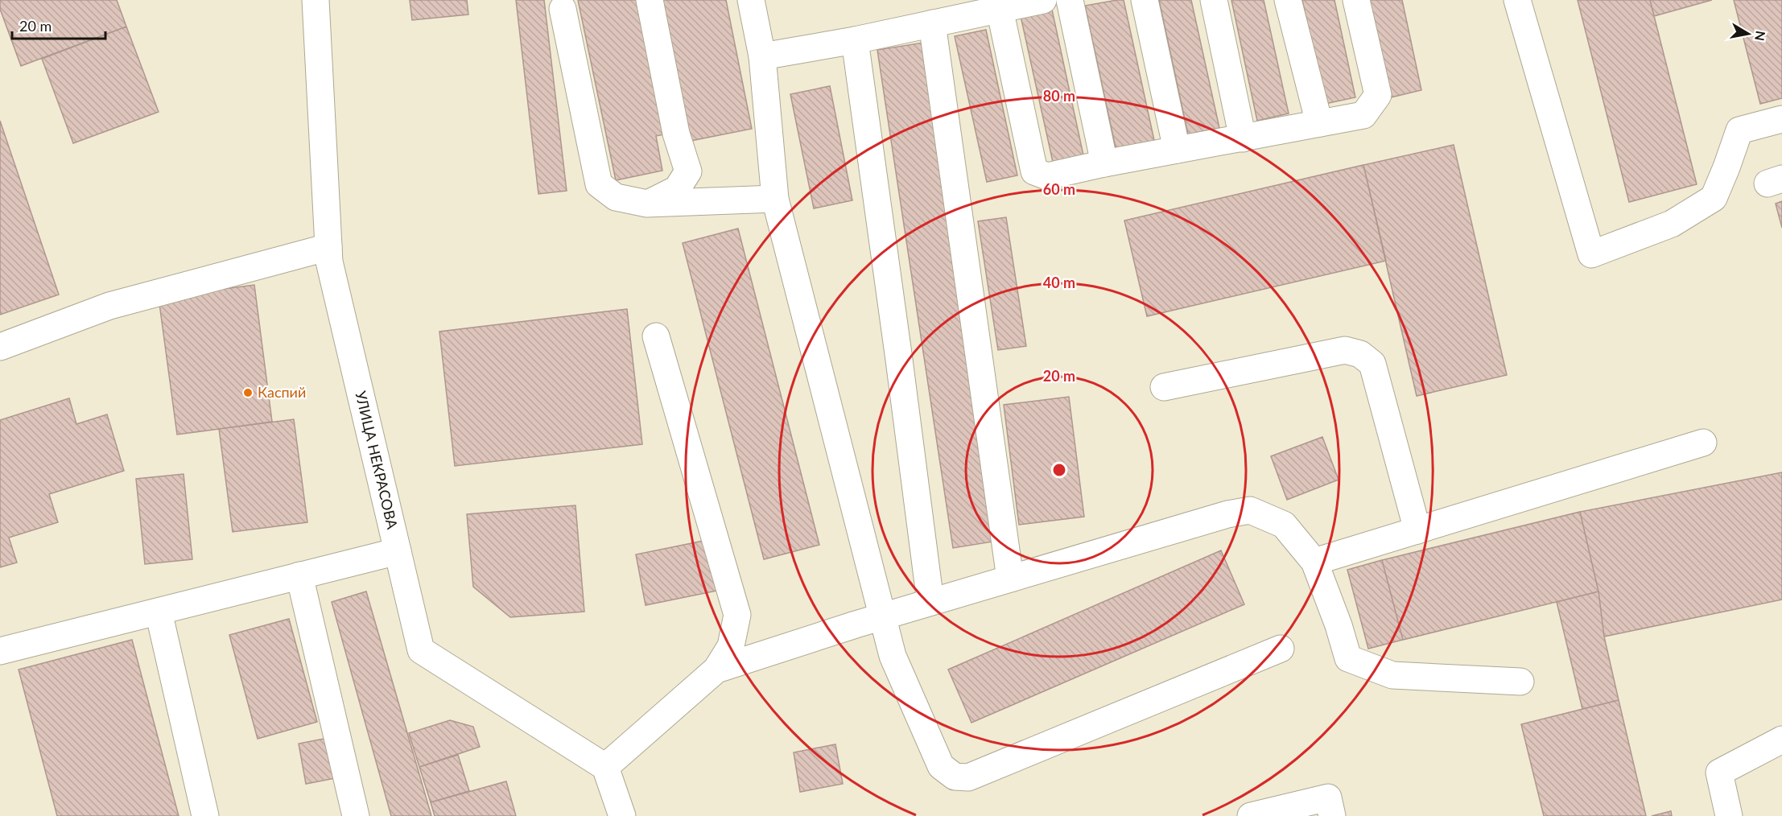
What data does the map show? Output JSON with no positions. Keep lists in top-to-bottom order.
{
  "streets": {
    "street": ["УЛИЦА НЕКРАСОВА"]
  },
  "places": ["Каспий"],
  "scale_bar": "20 m",
  "north": "right",
  "rings": [
    "80 m",
    "60 m",
    "40 m",
    "20 m"
  ]
}
